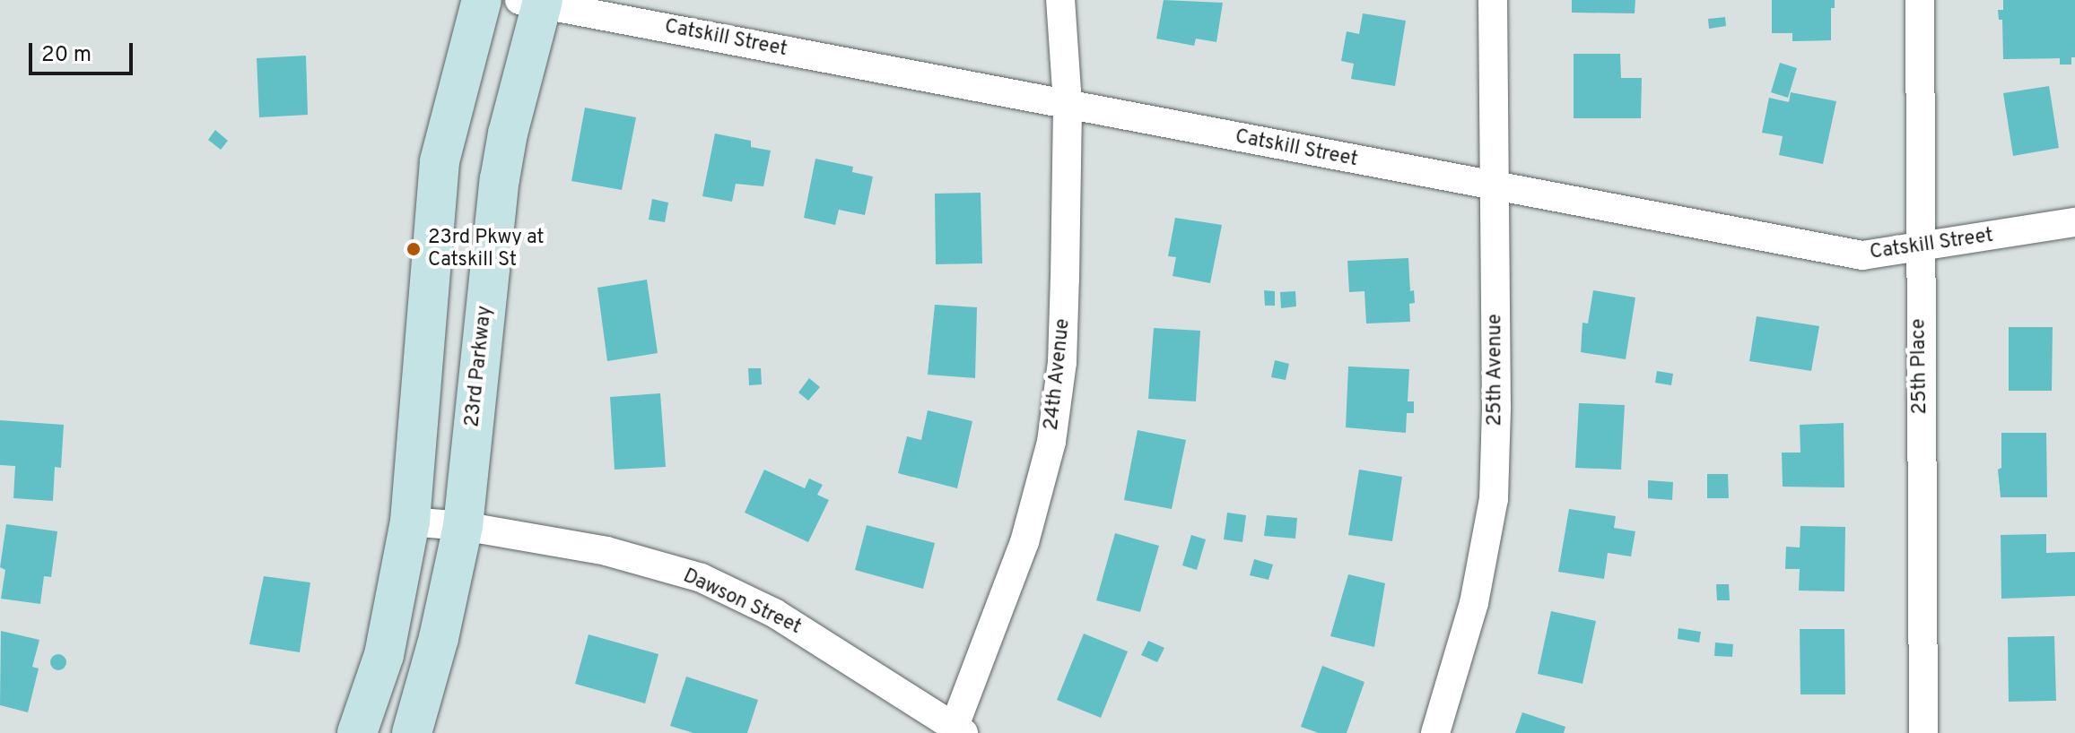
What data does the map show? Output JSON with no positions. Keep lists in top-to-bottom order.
{
  "streets": {
    "street": [
      "Catskill Street",
      "23rd Parkway",
      "25th Place",
      "25th Avenue",
      "24th Avenue",
      "Dawson Street"
    ]
  },
  "crossings": [
    ["Catskill Street", "23rd Parkway"],
    ["Catskill Street", "25th Place"],
    ["Catskill Street", "25th Avenue"],
    ["Catskill Street", "24th Avenue"],
    ["23rd Parkway", "Dawson Street"],
    ["24th Avenue", "Dawson Street"]
  ],
  "places": ["23rd Pkwy at Catskill St"],
  "scale_bar": "20 m"
}
